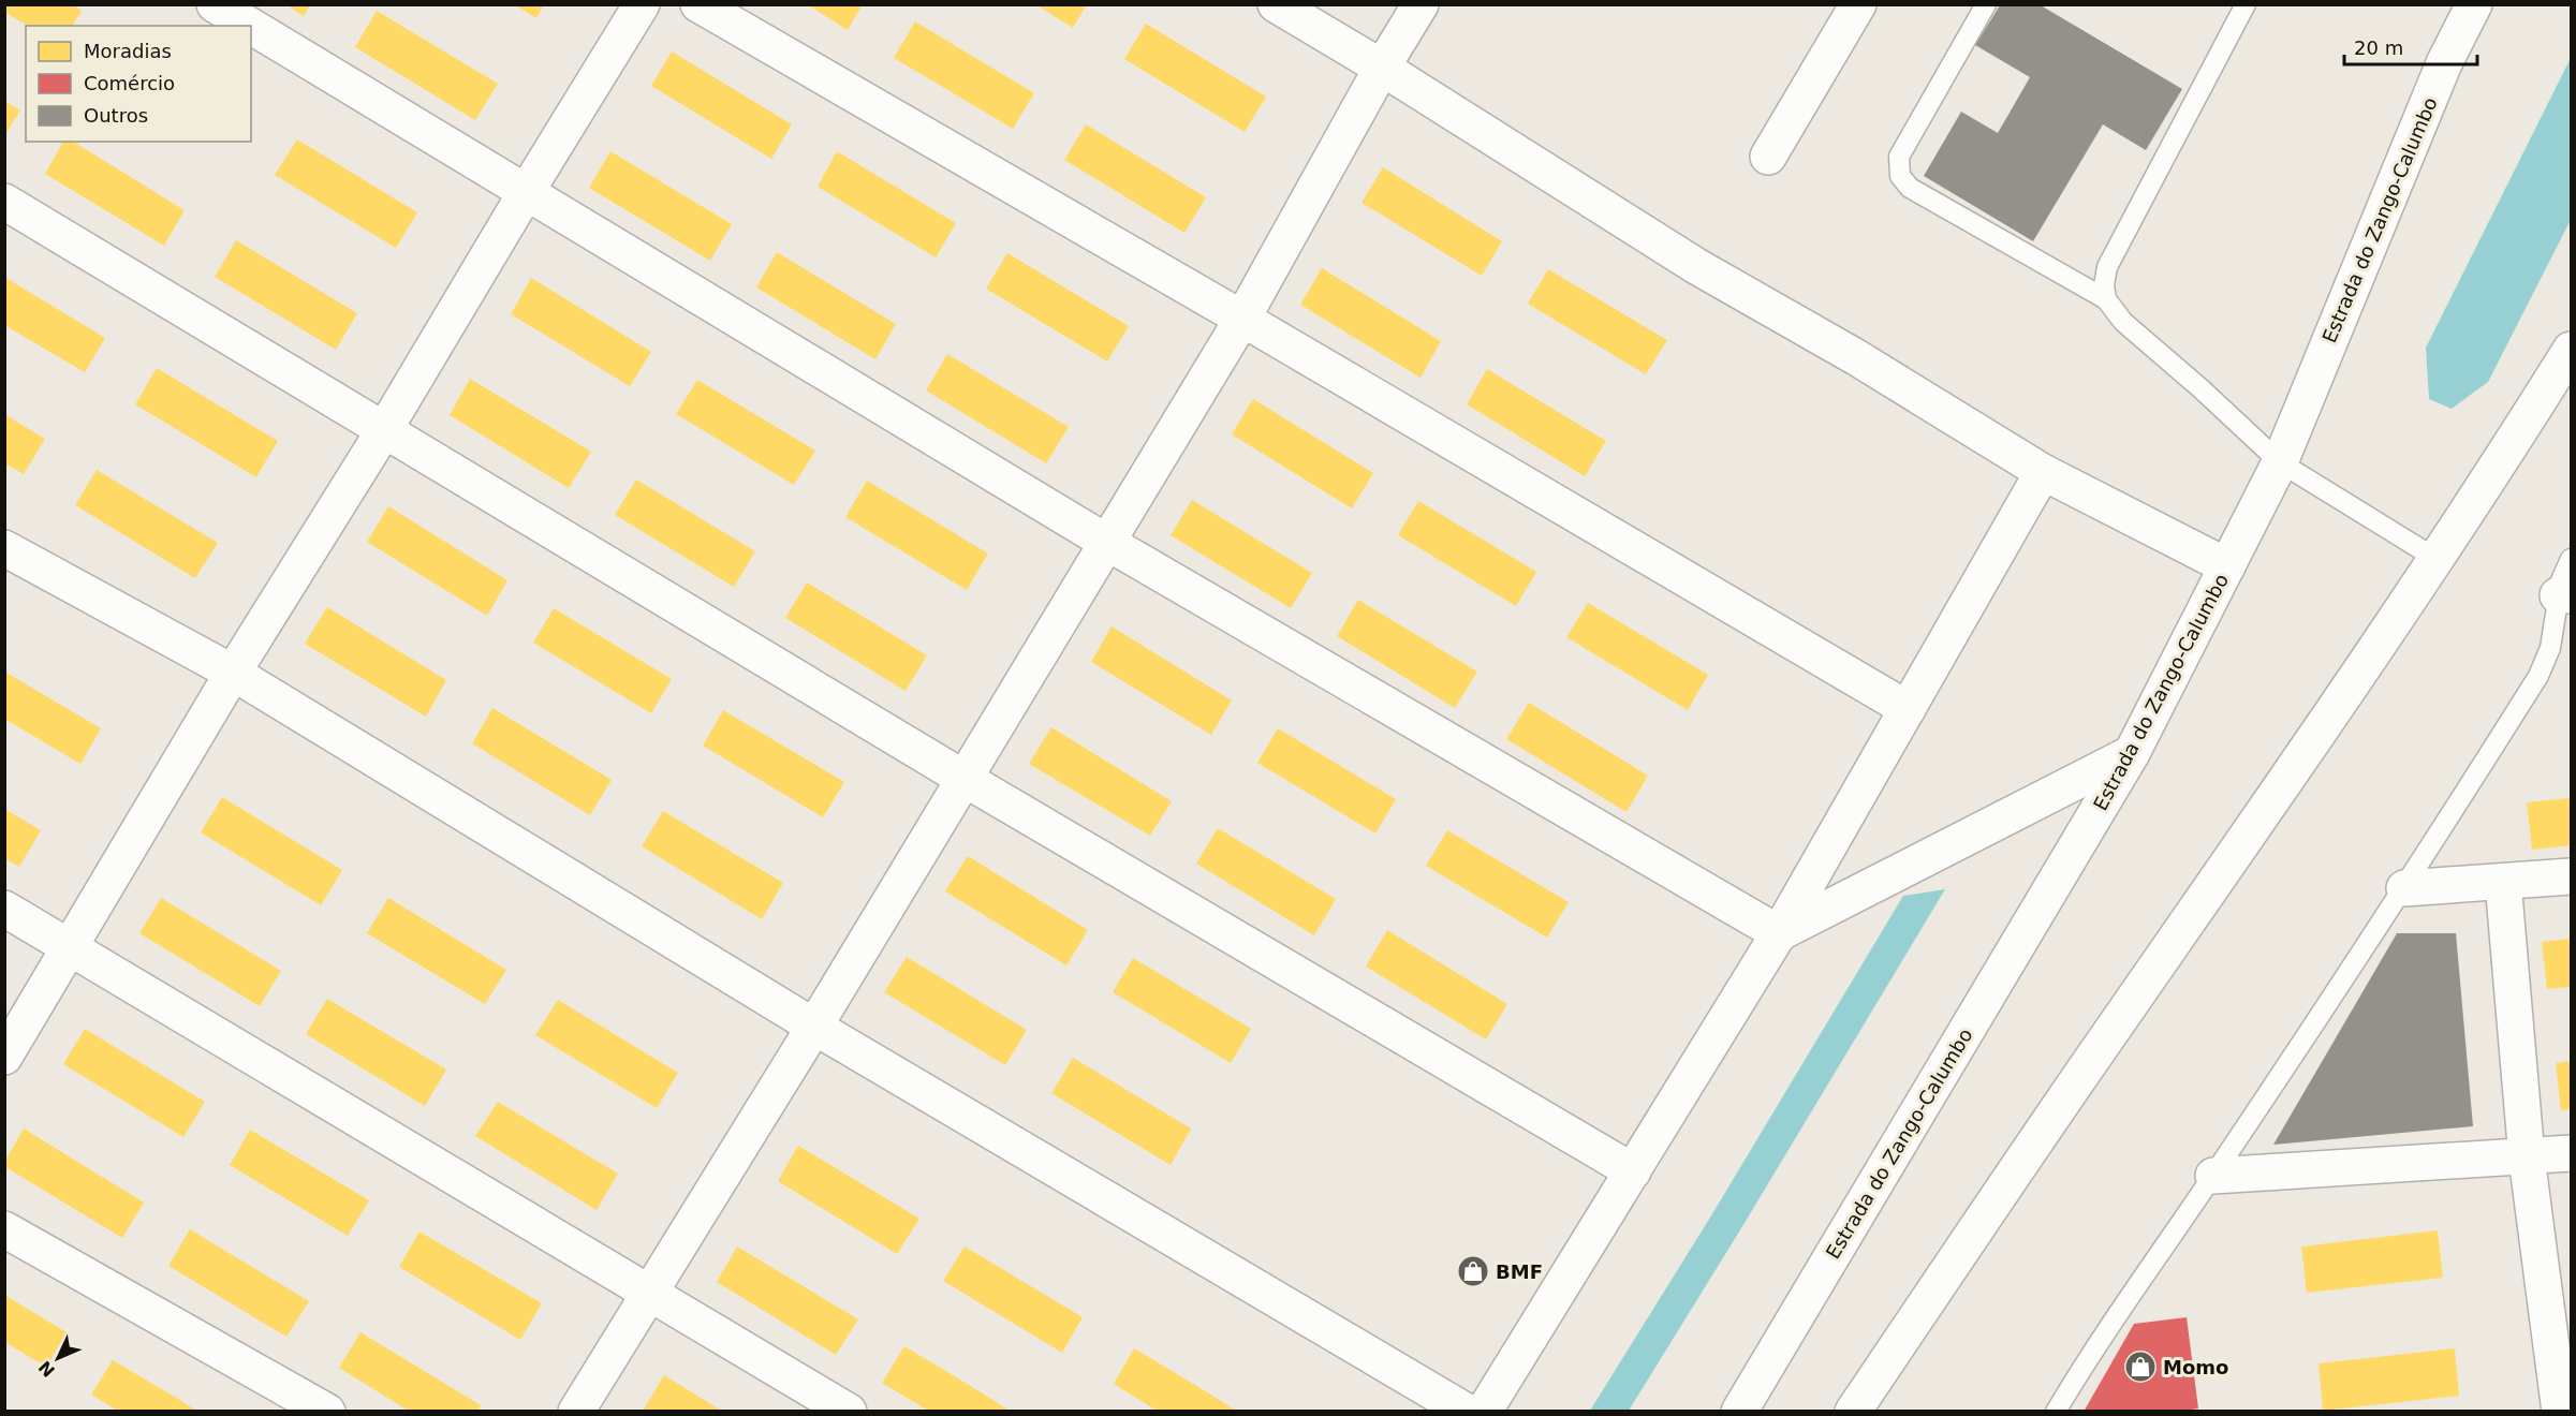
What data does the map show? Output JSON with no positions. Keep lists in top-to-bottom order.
{
  "streets": {
    "street": ["Estrada do Zango-Calumbo"]
  },
  "places": {
    "shop": ["BMF", "Momo"]
  },
  "legend": ["Moradias", "Comércio", "Outros"],
  "scale_bar": "20 m",
  "north": "bottom left"
}
